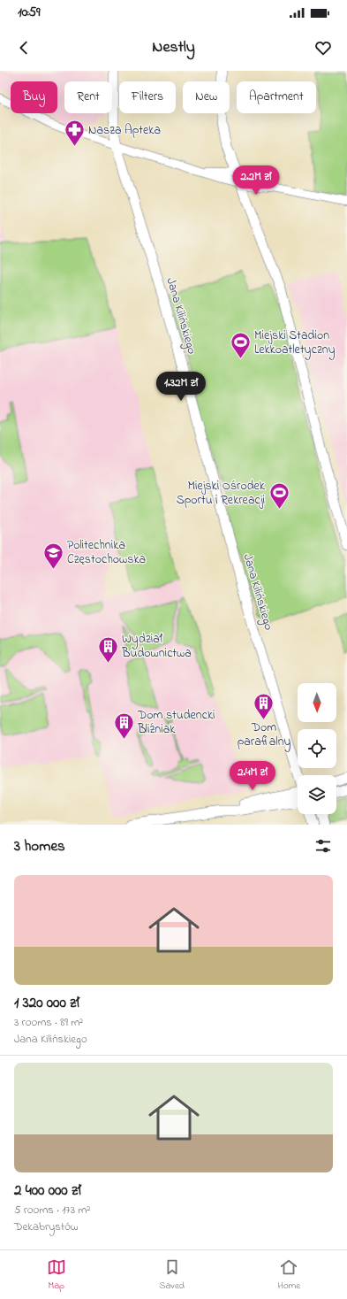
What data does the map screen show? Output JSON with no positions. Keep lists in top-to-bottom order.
{
  "streets": {
    "street": ["Jana Kilińskiego"]
  },
  "places": {
    "pharmacy": ["Nasza Apteka"],
    "sports": ["Miejski Stadion Lekkoatletyczny", "Miejski Ośrodek Sportu i Rekreacji"],
    "school or university": ["Politechnika Częstochowska"],
    "building": ["Wydział Budownictwa", "Dom parafialny", "Dom studencki Bliźniak"]
  },
  "north": "bottom",
  "page": {
    "status": "10:59",
    "header": "Nestly",
    "chip": [
      "Buy",
      "Rent",
      "Filters",
      "New",
      "Apartment"
    ],
    "price": ["2.2M zł", "1.32M zł", "2.4M zł"],
    "heading": "3 homes",
    "list": [
      {
        "name": "1 320 000 zł",
        "note": "3 rooms · 89 m² · Jana Kilińskiego"
      },
      {
        "name": "2 400 000 zł",
        "note": "5 rooms · 173 m² · Dekabrystów"
      }
    ],
    "tabs": ["Map", "Saved", "Home"]
  }
}
